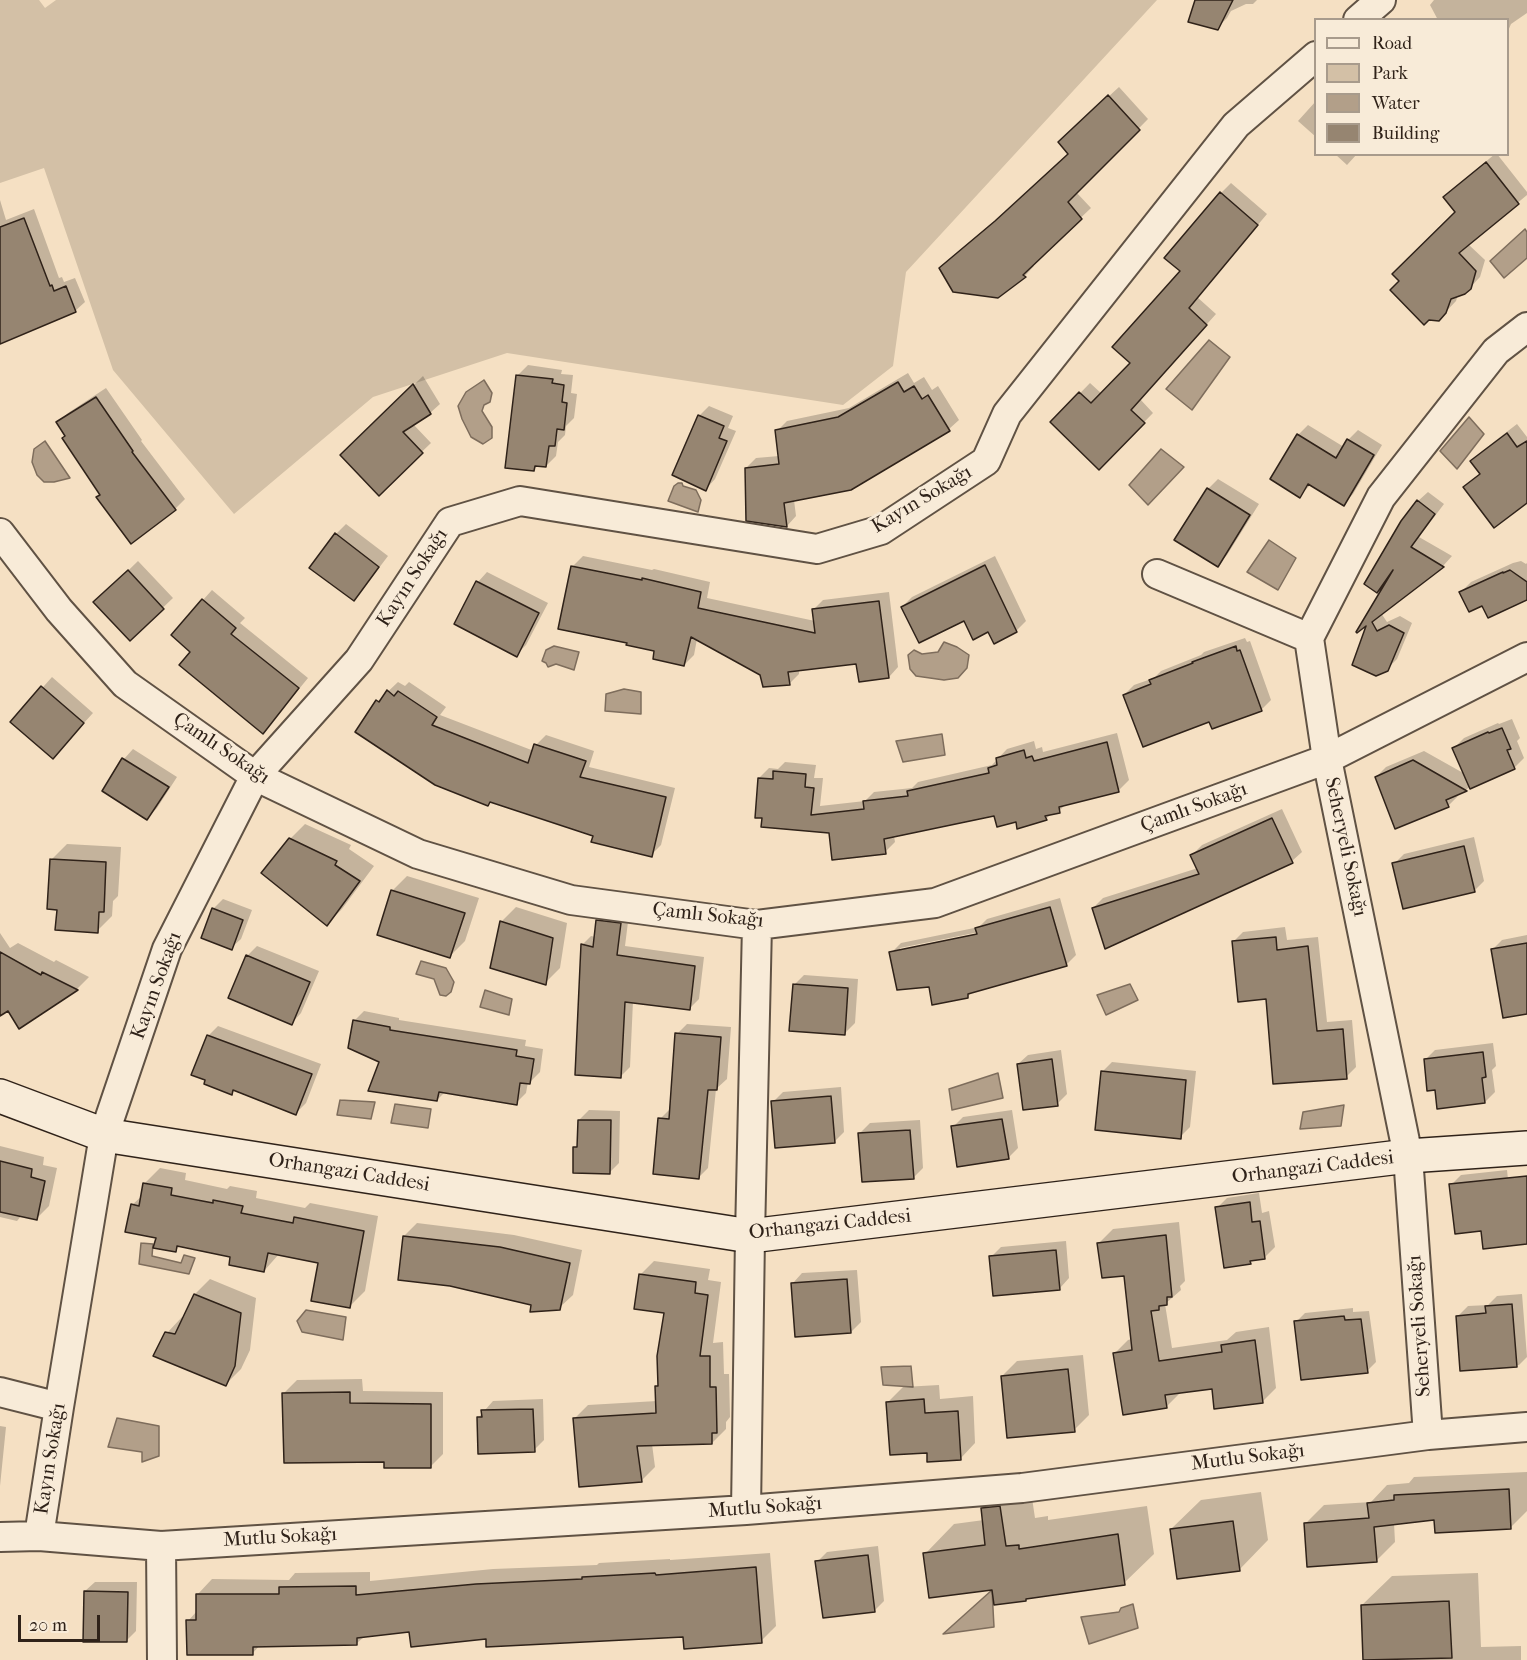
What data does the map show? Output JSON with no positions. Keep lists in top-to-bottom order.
{
  "streets": {
    "street": [
      "Kayın Sokağı",
      "Çamlı Sokağı",
      "Seheryeli Sokağı",
      "Orhangazi Caddesi",
      "Mutlu Sokağı"
    ]
  },
  "crossings": [
    ["Kayın Sokağı", "Çamlı Sokağı"],
    ["Kayın Sokağı", "Orhangazi Caddesi"],
    ["Kayın Sokağı", "Mutlu Sokağı"],
    ["Çamlı Sokağı", "Seheryeli Sokağı"],
    ["Seheryeli Sokağı", "Orhangazi Caddesi"],
    ["Seheryeli Sokağı", "Mutlu Sokağı"]
  ],
  "legend": [
    "Road",
    "Park",
    "Water",
    "Building"
  ],
  "scale_bar": "20 m"
}
